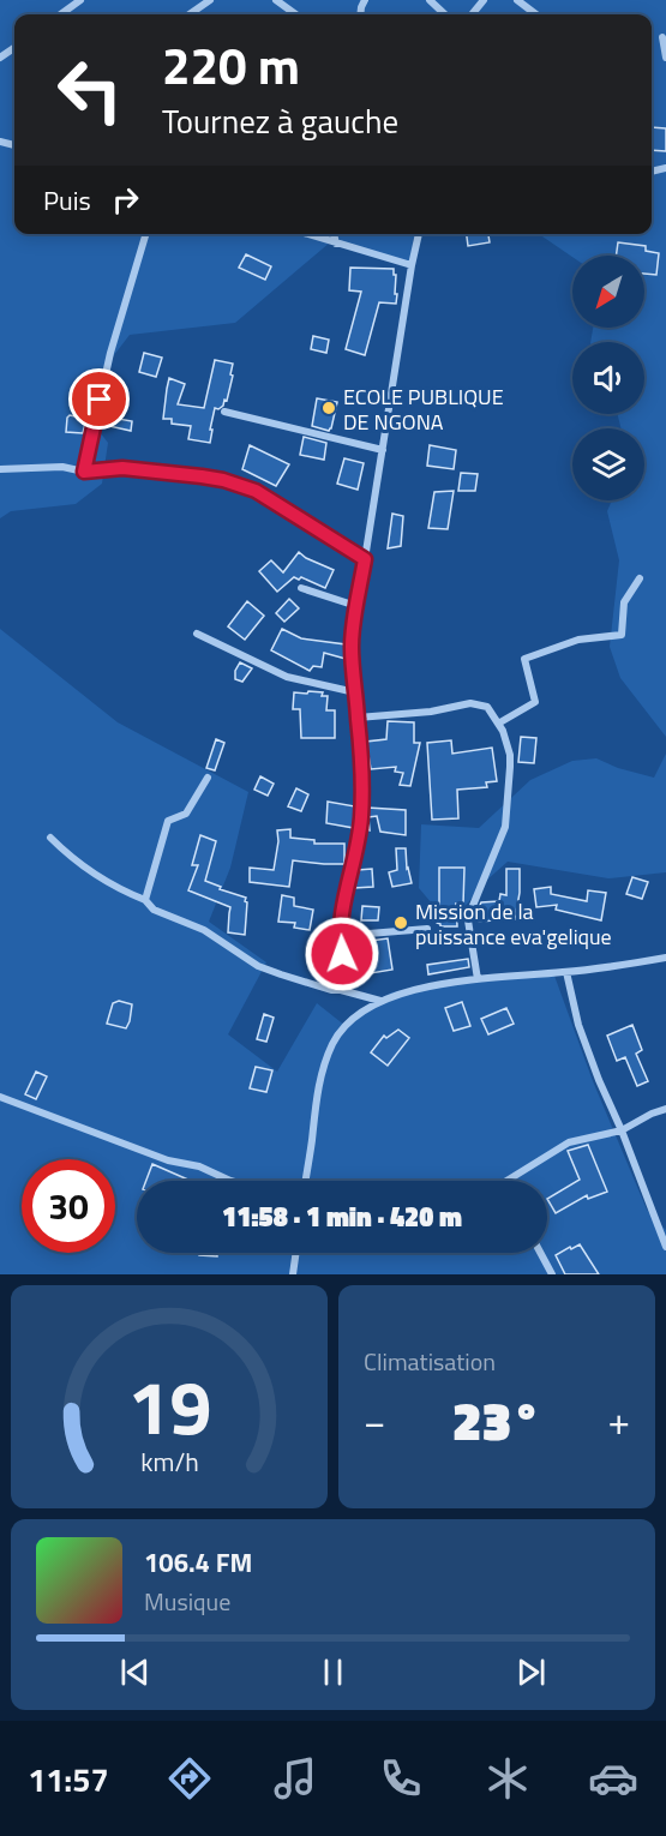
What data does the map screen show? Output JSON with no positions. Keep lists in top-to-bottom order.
{
  "places": ["ECOLE PUBLIQUE DE NGONA", "Mission de la puissance eva'gelique"],
  "north": "bottom left",
  "page": {
    "turn": ["220 m", "Tournez à gauche"],
    "then": "Puis",
    "limit": "30",
    "trip": "11:58 · 1 min · 420 m",
    "tile": "Climatisation",
    "heat": ["−", "23°", "+"],
    "song": ["106.4 FM", "Musique"],
    "tabs": "11:57",
    "gauge": ["19", "km/h"]
  }
}
